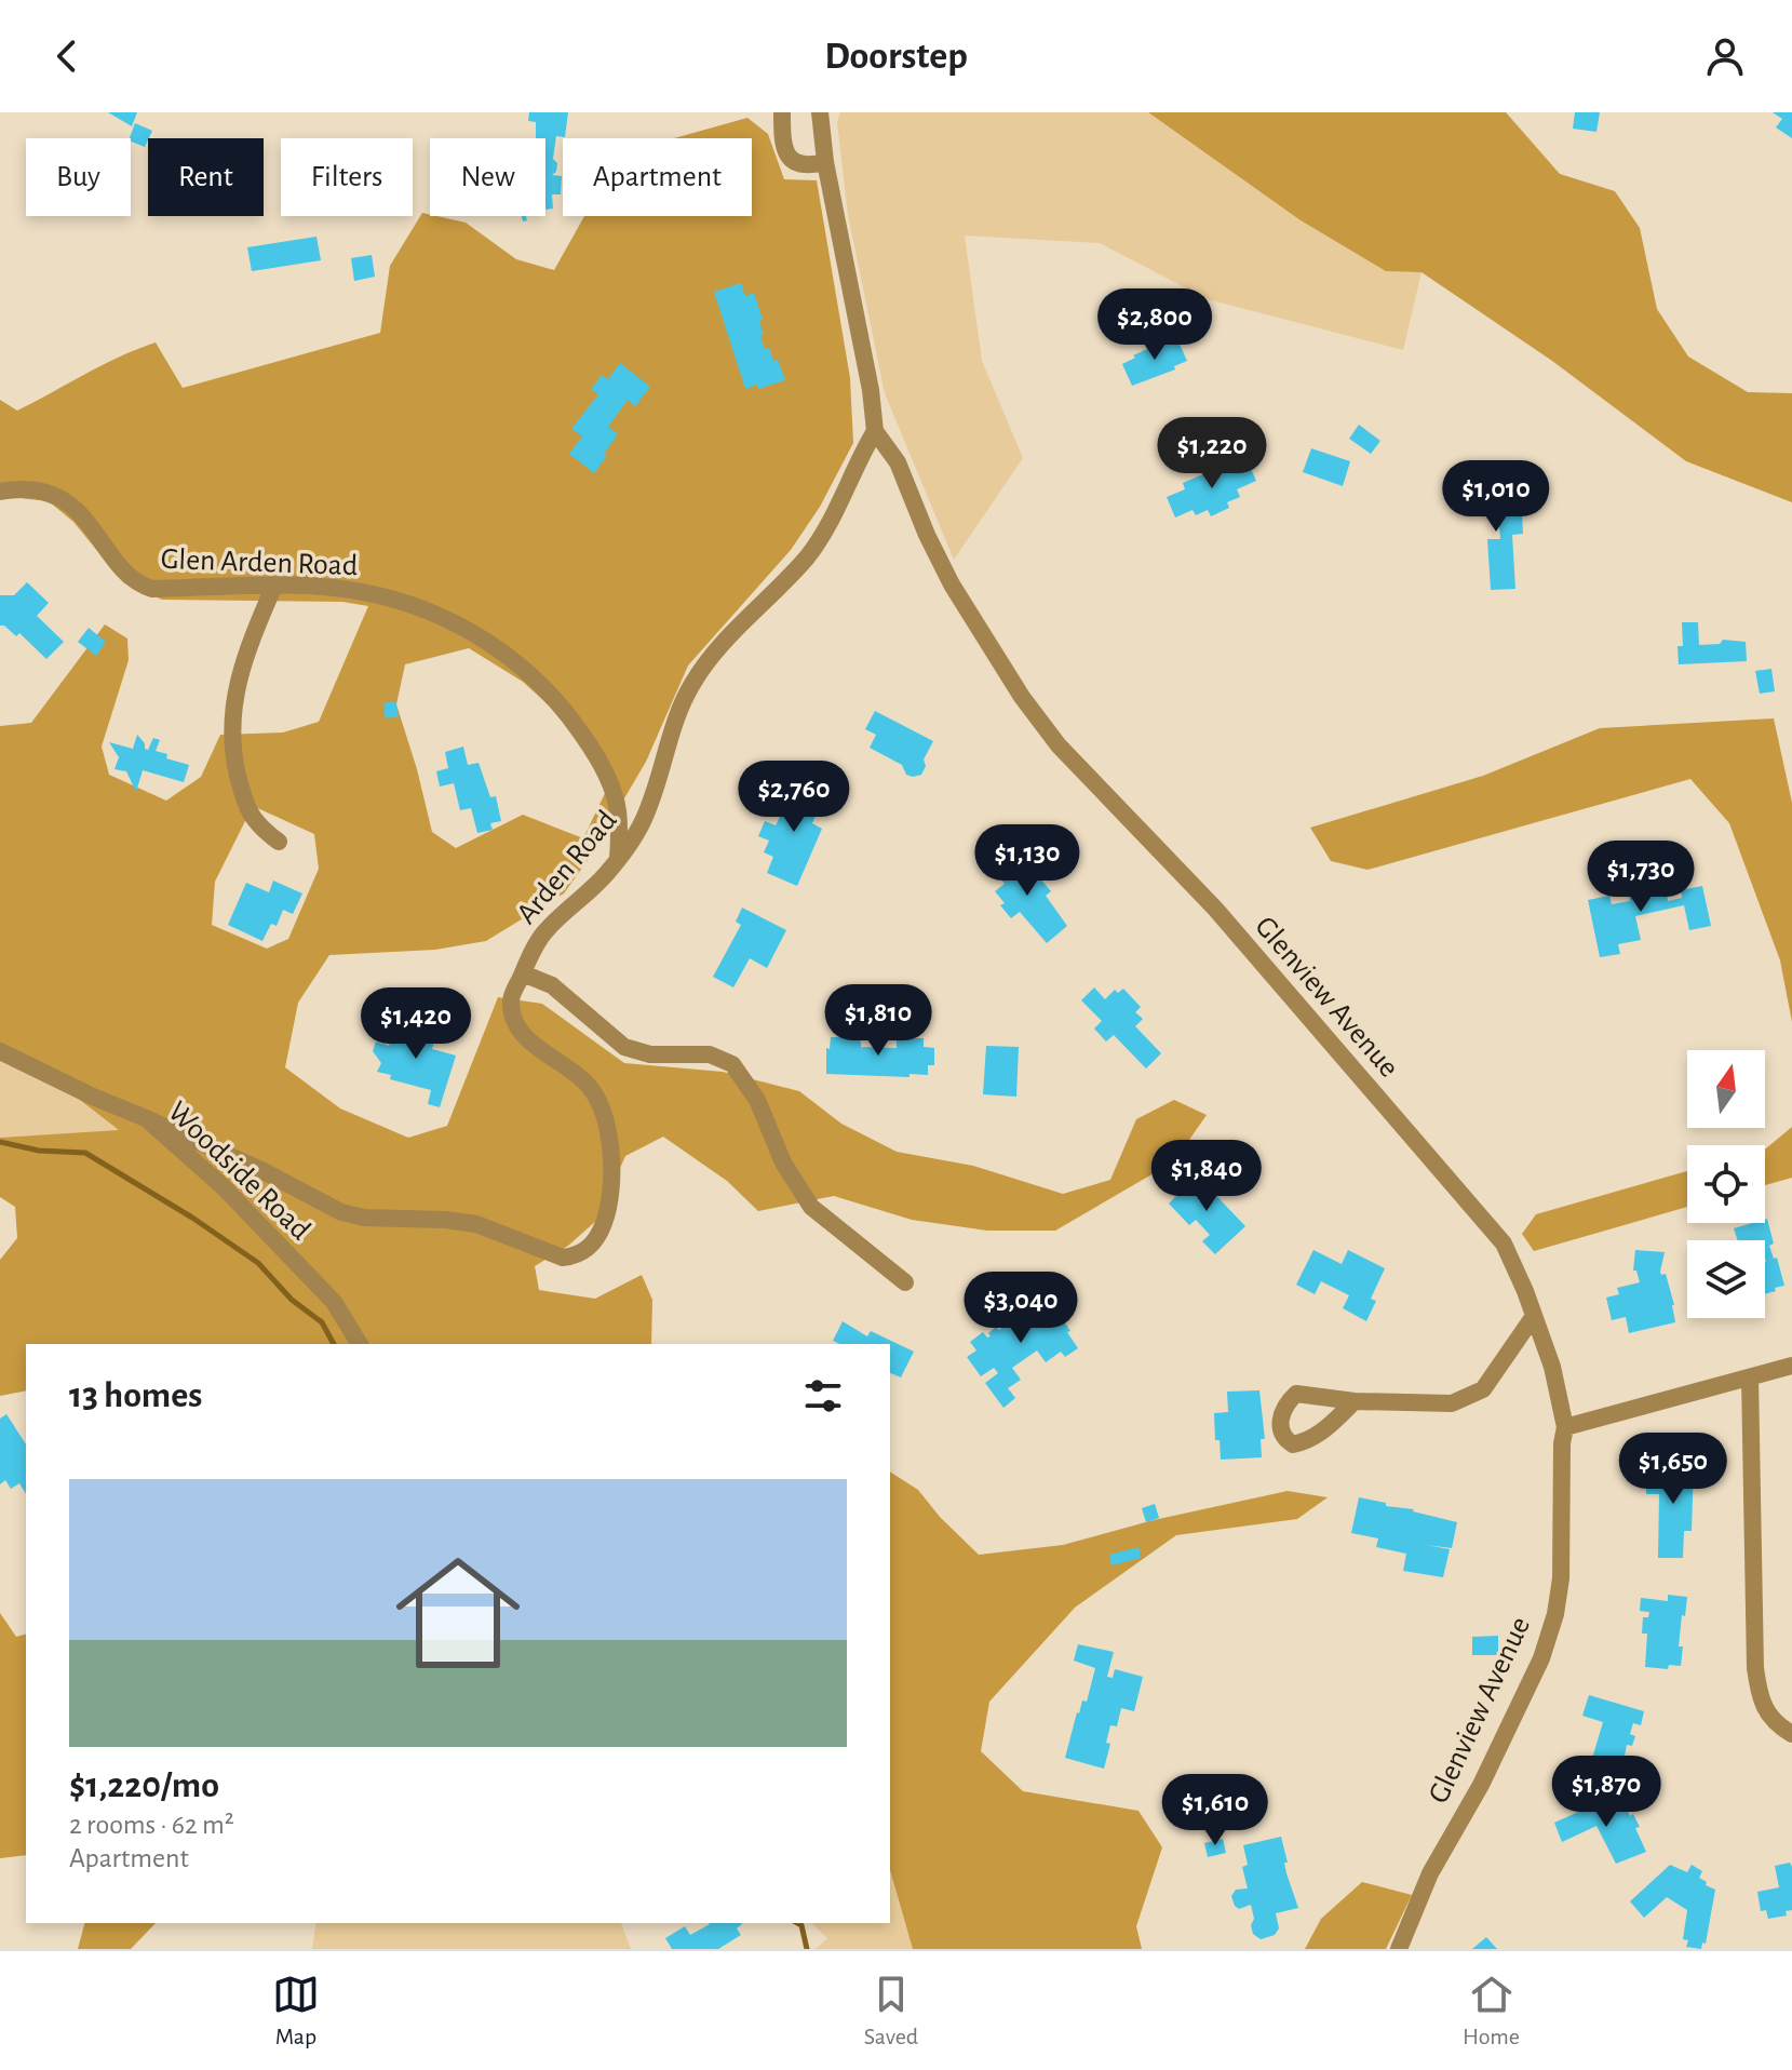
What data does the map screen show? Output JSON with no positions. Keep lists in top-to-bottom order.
{
  "streets": {
    "street": [
      "Glen Arden Road",
      "Arden Road",
      "Glenview Avenue",
      "Woodside Road"
    ]
  },
  "crossings": [
    ["Glen Arden Road", "Arden Road"],
    ["Arden Road", "Glenview Avenue"],
    ["Arden Road", "Woodside Road"]
  ],
  "north": "top",
  "page": {
    "header": "Doorstep",
    "chip": [
      "Buy",
      "Rent",
      "Filters",
      "New",
      "Apartment"
    ],
    "price": [
      "$2,800",
      "$1,220",
      "$1,010",
      "$2,760",
      "$1,130",
      "$1,730",
      "$1,810",
      "$1,420",
      "$1,840",
      "$3,040",
      "$1,650",
      "$1,870",
      "$1,610"
    ],
    "heading": "13 homes",
    "list": [
      {
        "name": "$1,220/mo",
        "note": "2 rooms · 62 m² · Apartment"
      }
    ],
    "tabs": ["Map", "Saved", "Home"]
  }
}
